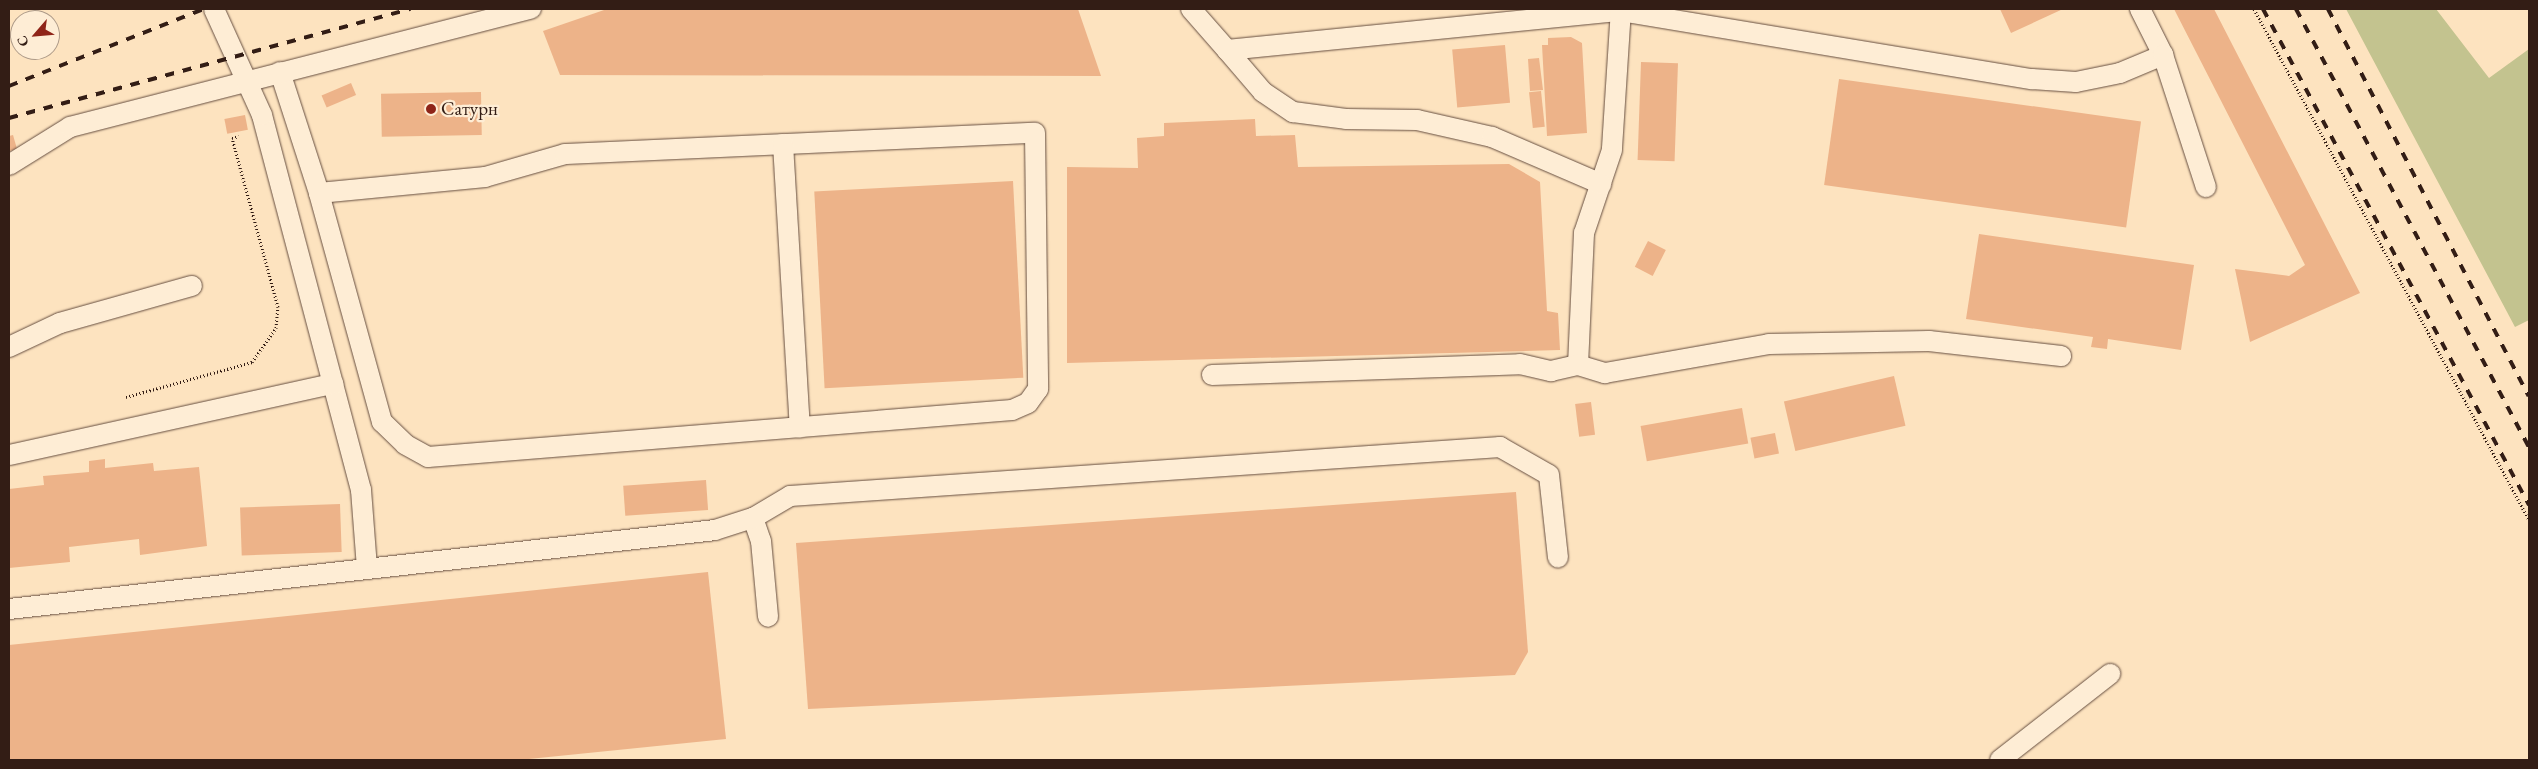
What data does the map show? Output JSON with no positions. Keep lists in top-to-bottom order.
{
  "places": ["Сатурн"],
  "north": "bottom left"
}
